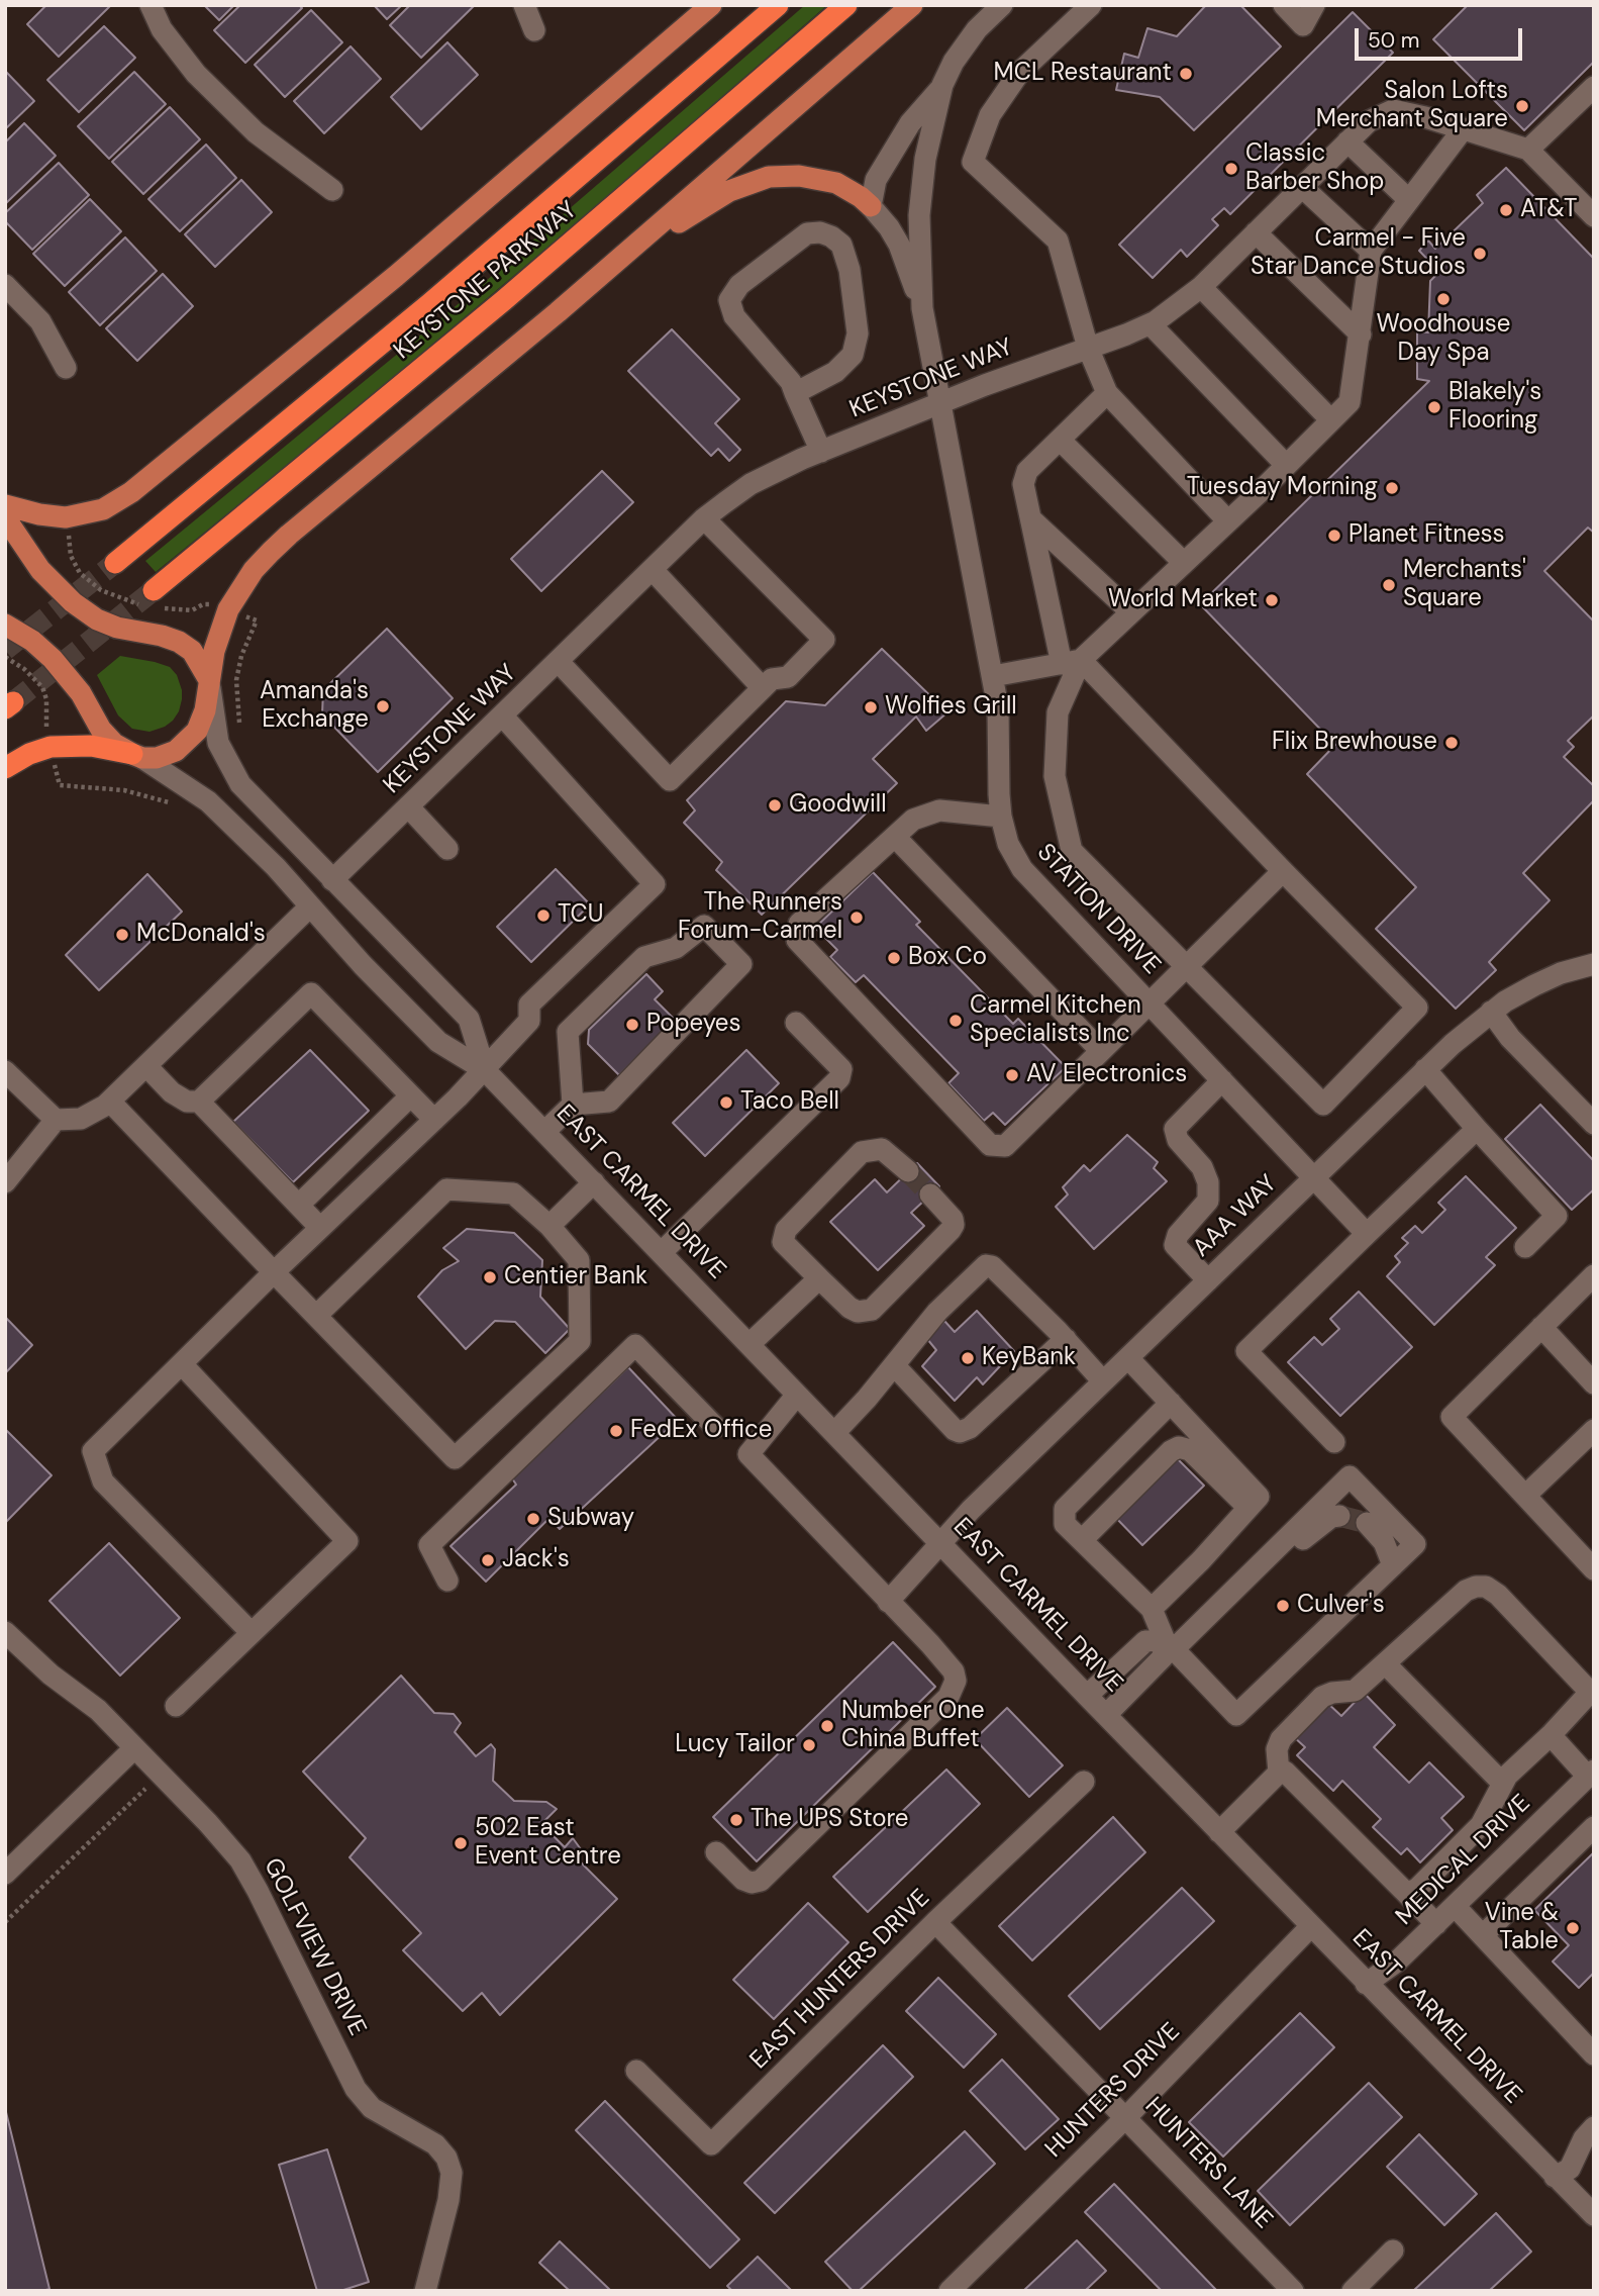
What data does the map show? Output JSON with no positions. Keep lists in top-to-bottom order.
{
  "streets": {
    "highway": ["KEYSTONE PARKWAY"],
    "street": [
      "KEYSTONE WAY",
      "STATION DRIVE",
      "EAST CARMEL DRIVE",
      "AAA WAY",
      "MEDICAL DRIVE",
      "GOLFVIEW DRIVE",
      "EAST HUNTERS DRIVE",
      "HUNTERS DRIVE",
      "HUNTERS LANE"
    ]
  },
  "crossings": [
    ["KEYSTONE WAY", "STATION DRIVE"],
    ["KEYSTONE WAY", "EAST CARMEL DRIVE"],
    ["STATION DRIVE", "AAA WAY"],
    ["EAST CARMEL DRIVE", "AAA WAY"],
    ["EAST CARMEL DRIVE", "MEDICAL DRIVE"],
    ["EAST CARMEL DRIVE", "HUNTERS DRIVE"],
    ["EAST HUNTERS DRIVE", "HUNTERS LANE"],
    ["HUNTERS DRIVE", "HUNTERS LANE"]
  ],
  "places": [
    "MCL Restaurant",
    "Salon Lofts Merchant Square",
    "Classic Barber Shop",
    "AT&T",
    "Carmel - Five Star Dance Studios",
    "Woodhouse Day Spa",
    "Blakely's Flooring",
    "Tuesday Morning",
    "Planet Fitness",
    "Merchants' Square",
    "World Market",
    "Amanda's Exchange",
    "Wolfies Grill",
    "Flix Brewhouse",
    "Goodwill",
    "TCU",
    "The Runners Forum-Carmel",
    "McDonald's",
    "Box Co",
    "Carmel Kitchen Specialists Inc",
    "Popeyes",
    "AV Electronics",
    "Taco Bell",
    "Centier Bank",
    "KeyBank",
    "FedEx Office",
    "Subway",
    "Jack's",
    "Culver's",
    "Number One China Buffet",
    "Lucy Tailor",
    "The UPS Store",
    "502 East Event Centre",
    "Vine & Table"
  ],
  "scale_bar": "50 m"
}
